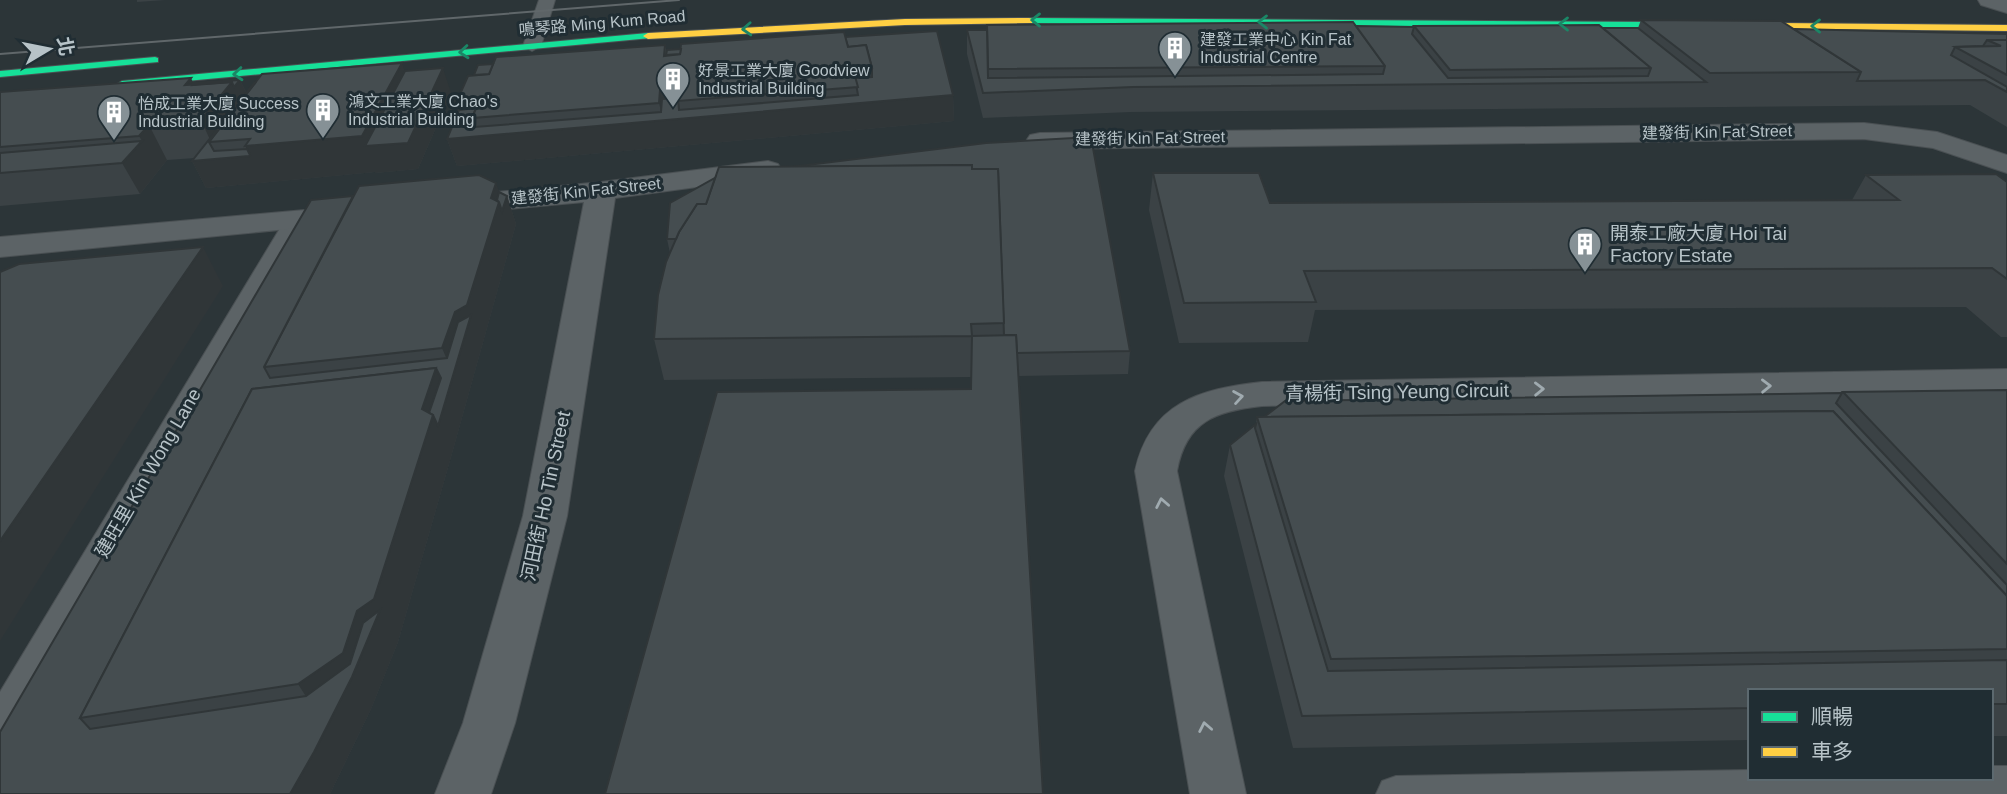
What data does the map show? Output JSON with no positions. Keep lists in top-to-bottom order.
{
  "streets": {
    "main road": ["鳴琴路 Ming Kum Road"],
    "street": ["建發街 Kin Fat Street", "青楊街 Tsing Yeung Circuit", "河田街 Ho Tin Street"],
    "lane": ["建旺里 Kin Wong Lane"]
  },
  "crossings": [
    ["建發街 Kin Fat Street", "河田街 Ho Tin Street"]
  ],
  "one_way": ["鳴琴路 Ming Kum Road"],
  "places": {
    "building": [
      "建發工業中心 Kin Fat Industrial Centre",
      "好景工業大廈 Goodview Industrial Building",
      "鴻文工業大廈 Chao's Industrial Building",
      "怡成工業大廈 Success Industrial Building",
      "開泰工廠大廈 Hoi Tai Factory Estate"
    ]
  },
  "legend": ["順暢", "車多"],
  "north": "right"
}
